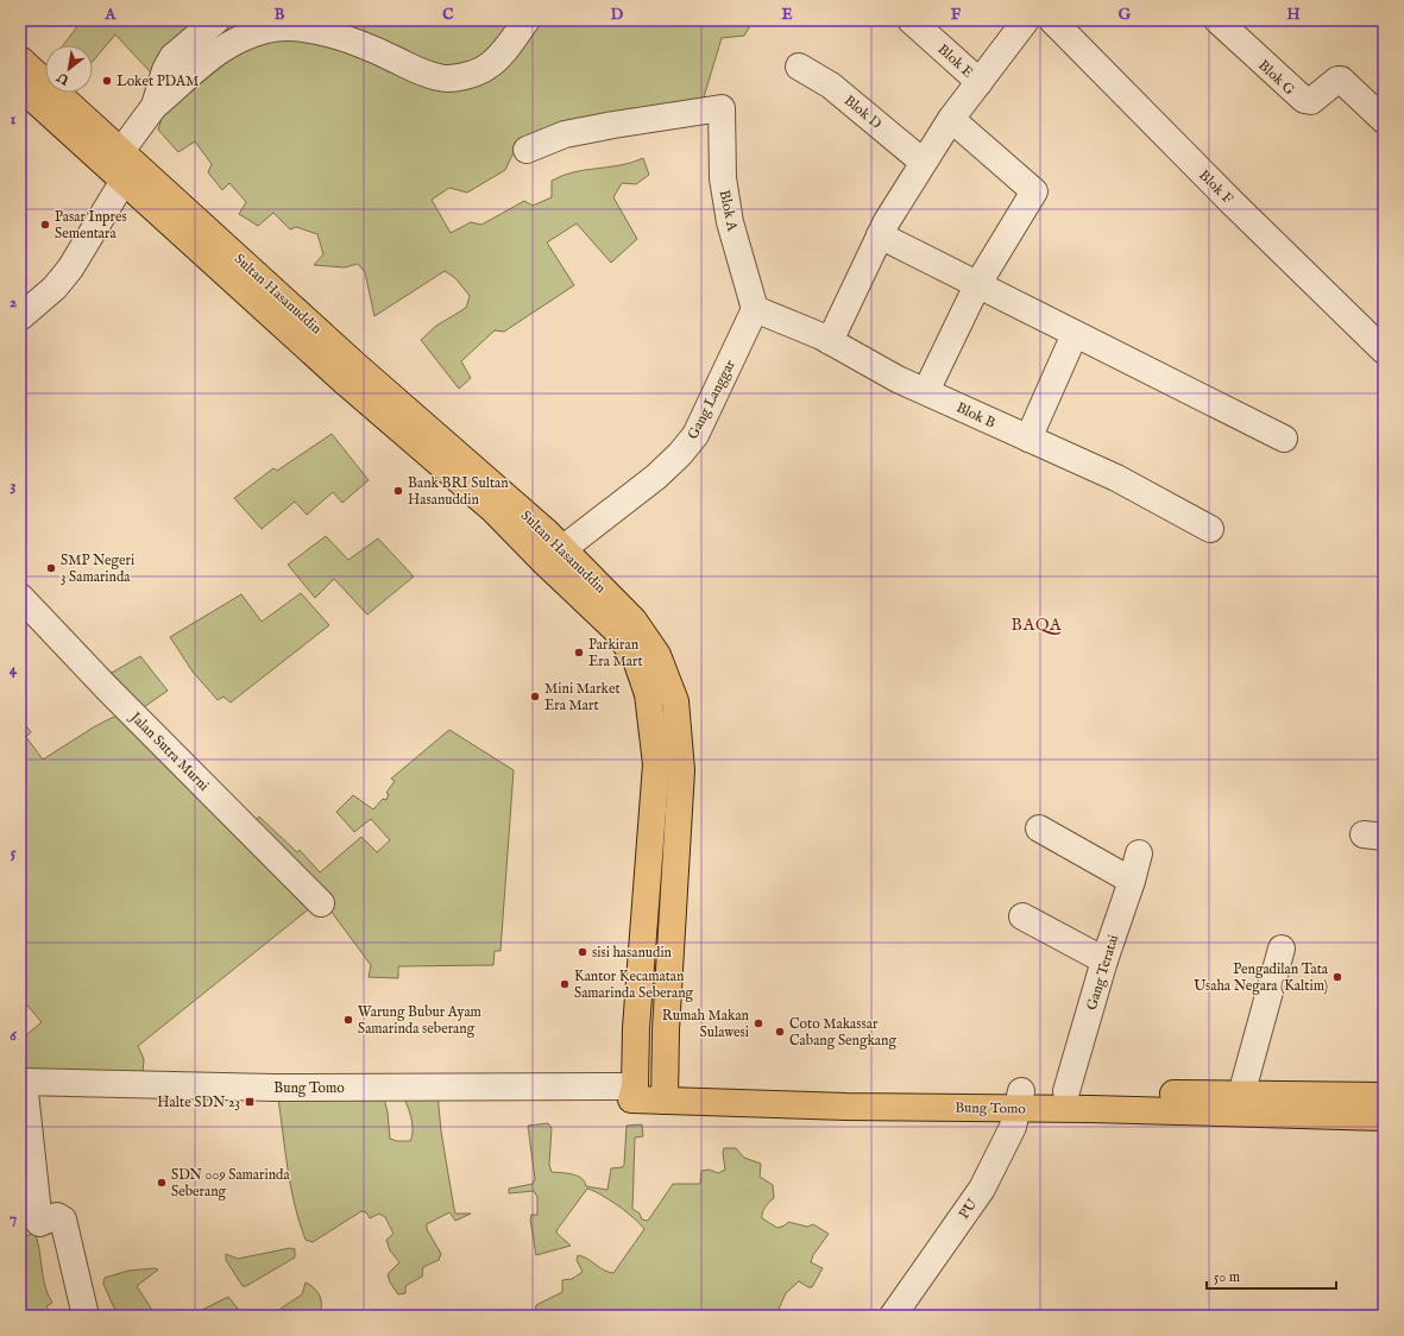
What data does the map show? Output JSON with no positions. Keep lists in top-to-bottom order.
{
  "streets": {
    "main road": ["Sultan Hasanuddin", "Bung Tomo"],
    "street": [
      "Blok E",
      "Blok G",
      "Blok D",
      "Blok F",
      "Blok A",
      "Gang Langgar",
      "Blok B",
      "Jalan Sutra Murni",
      "Gang Teratai",
      "PU"
    ]
  },
  "crossings": [
    ["Blok A", "Gang Langgar"],
    ["Blok A", "Blok B"],
    ["Sultan Hasanuddin", "Gang Langgar"],
    ["Sultan Hasanuddin", "Bung Tomo"],
    ["Gang Langgar", "Blok B"],
    ["Gang Teratai", "Bung Tomo"],
    ["Bung Tomo", "PU"]
  ],
  "districts": ["BAQA"],
  "places": {
    "other": [
      "Loket PDAM",
      "Pasar Inpres Sementara",
      "Bank BRI Sultan Hasanuddin",
      "SMP Negeri 3 Samarinda",
      "Parkiran Era Mart",
      "Mini Market Era Mart",
      "sisi hasanudin",
      "Pengadilan Tata Usaha Negara (Kaltim)",
      "Kantor Kecamatan Samarinda Seberang",
      "Warung Bubur Ayam Samarinda seberang",
      "Rumah Makan Sulawesi",
      "Coto Makassar Cabang Sengkang",
      "SDN 009 Samarinda Seberang"
    ],
    "transit": ["Halte SDN 23"]
  },
  "scale_bar": "50 m",
  "north": "bottom left",
  "grid": {
    "columns": [
      "A",
      "B",
      "C",
      "D",
      "E",
      "F",
      "G",
      "H"
    ],
    "rows": [
      "1",
      "2",
      "3",
      "4",
      "5",
      "6",
      "7"
    ]
  }
}
